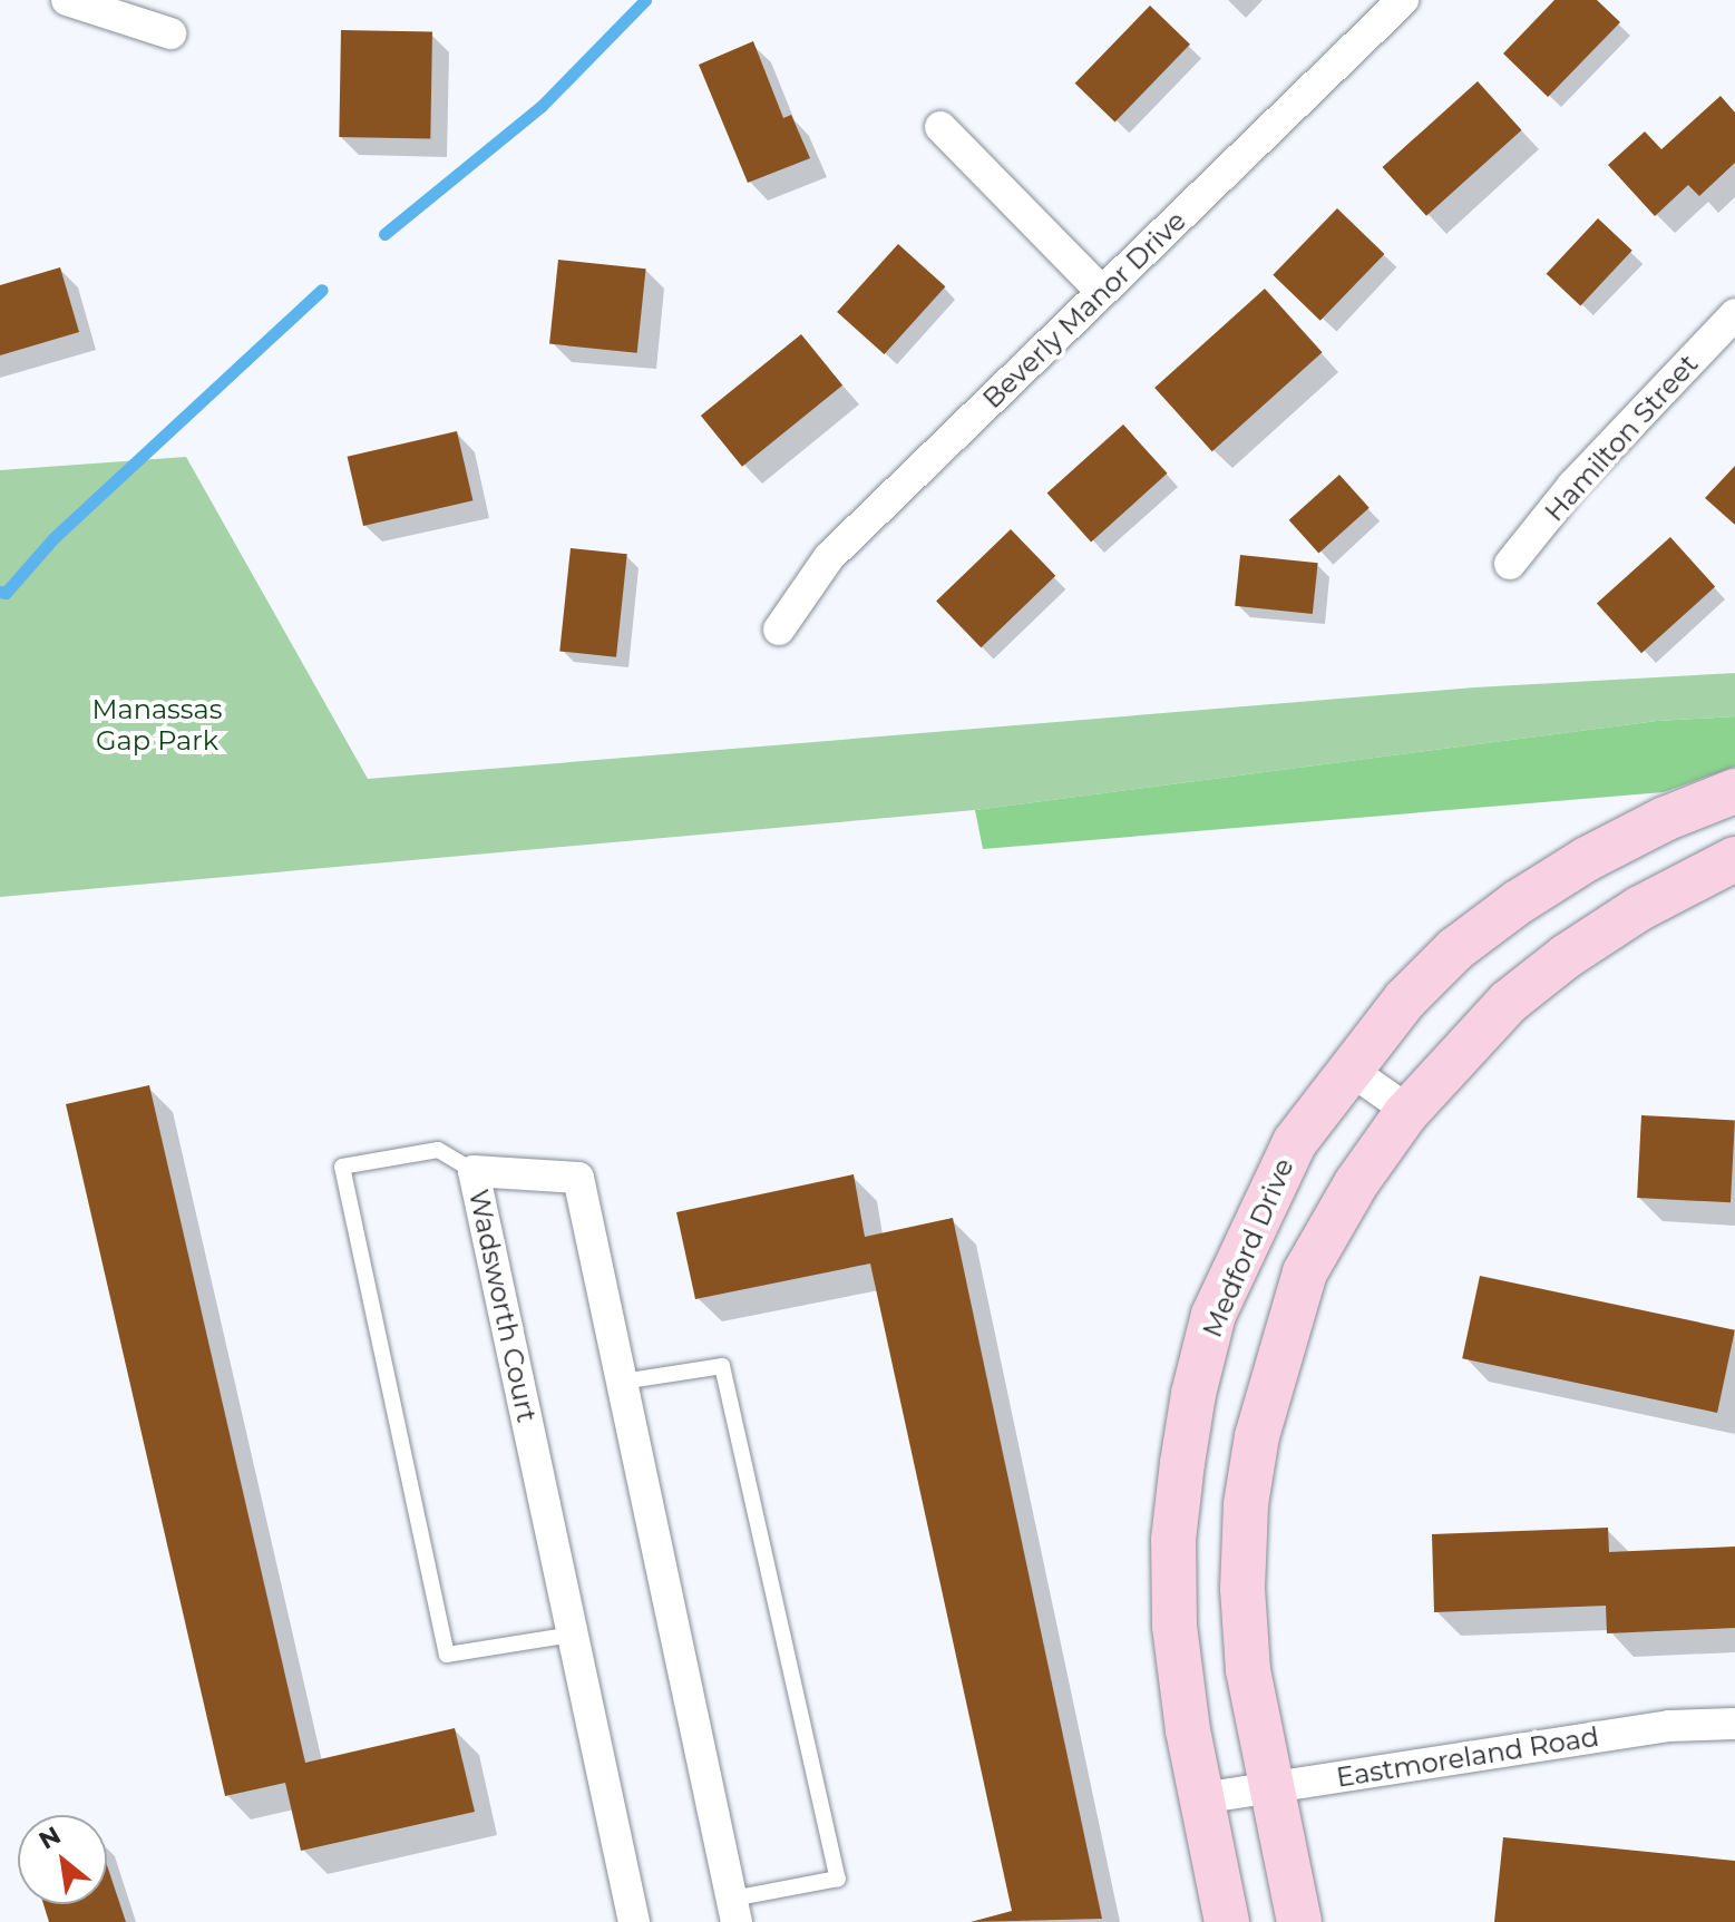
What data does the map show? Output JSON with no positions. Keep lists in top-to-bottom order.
{
  "streets": {
    "street": [
      "Beverly Manor Drive",
      "Hamilton Street",
      "Medford Drive",
      "Wadsworth Court",
      "Eastmoreland Road"
    ]
  },
  "crossings": [
    ["Medford Drive", "Eastmoreland Road"]
  ],
  "parks": ["Manassas Gap Park"],
  "north": "top left"
}
